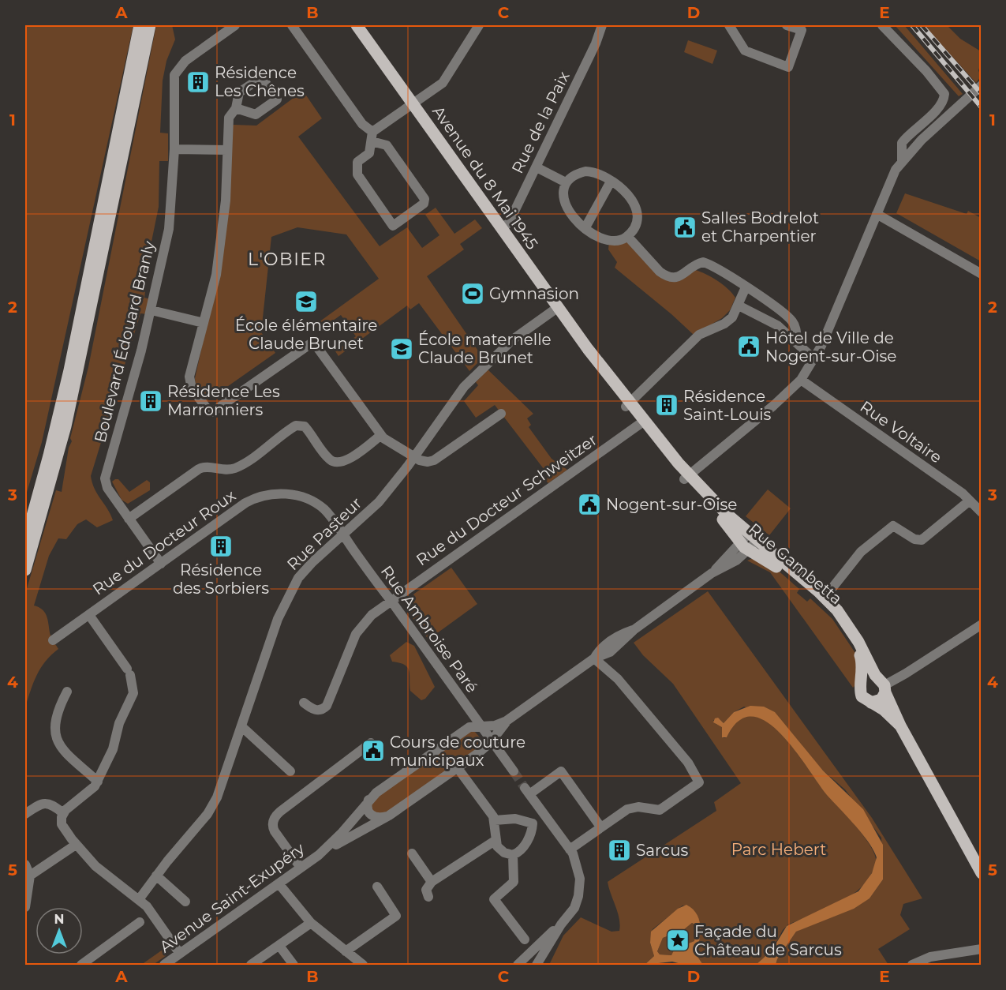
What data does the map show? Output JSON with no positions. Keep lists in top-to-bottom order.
{
  "streets": {
    "main road": ["Avenue du 8 Mai 1945", "Rue Gambetta"],
    "street": [
      "Rue de la Paix",
      "Boulevard Édouard Branly",
      "Rue Voltaire",
      "Rue du Docteur Schweitzer",
      "Rue Pasteur",
      "Rue du Docteur Roux",
      "Rue Ambroise Paré",
      "Avenue Saint-Exupéry"
    ]
  },
  "crossings": [
    ["Rue de la Paix", "Avenue du 8 Mai 1945"],
    ["Avenue du 8 Mai 1945", "Rue du Docteur Schweitzer"],
    ["Avenue du 8 Mai 1945", "Rue Pasteur"],
    ["Avenue du 8 Mai 1945", "Rue Gambetta"],
    ["Boulevard Édouard Branly", "Rue du Docteur Roux"],
    ["Rue du Docteur Schweitzer", "Rue Ambroise Paré"],
    ["Rue Pasteur", "Rue du Docteur Roux"],
    ["Rue Pasteur", "Rue Ambroise Paré"],
    ["Rue du Docteur Roux", "Rue Ambroise Paré"],
    ["Rue Gambetta", "Avenue Saint-Exupéry"],
    ["Rue Ambroise Paré", "Avenue Saint-Exupéry"]
  ],
  "districts": ["L'OBIER"],
  "parks": ["Parc Hebert"],
  "places": {
    "building": [
      "Résidence Les Chênes",
      "Résidence Les Marronniers",
      "Résidence Saint-Louis",
      "Résidence des Sorbiers",
      "Sarcus"
    ],
    "public building": [
      "Salles Bodrelot et Charpentier",
      "Hôtel de Ville de Nogent-sur-Oise",
      "Nogent-sur-Oise",
      "Cours de couture municipaux"
    ],
    "sports": ["Gymnasion"],
    "school or university": ["École élémentaire Claude Brunet", "École maternelle Claude Brunet"],
    "place": ["Façade du Château de Sarcus"]
  },
  "north": "top",
  "grid": {
    "columns": [
      "A",
      "B",
      "C",
      "D",
      "E"
    ],
    "rows": [
      "1",
      "2",
      "3",
      "4",
      "5"
    ]
  }
}
